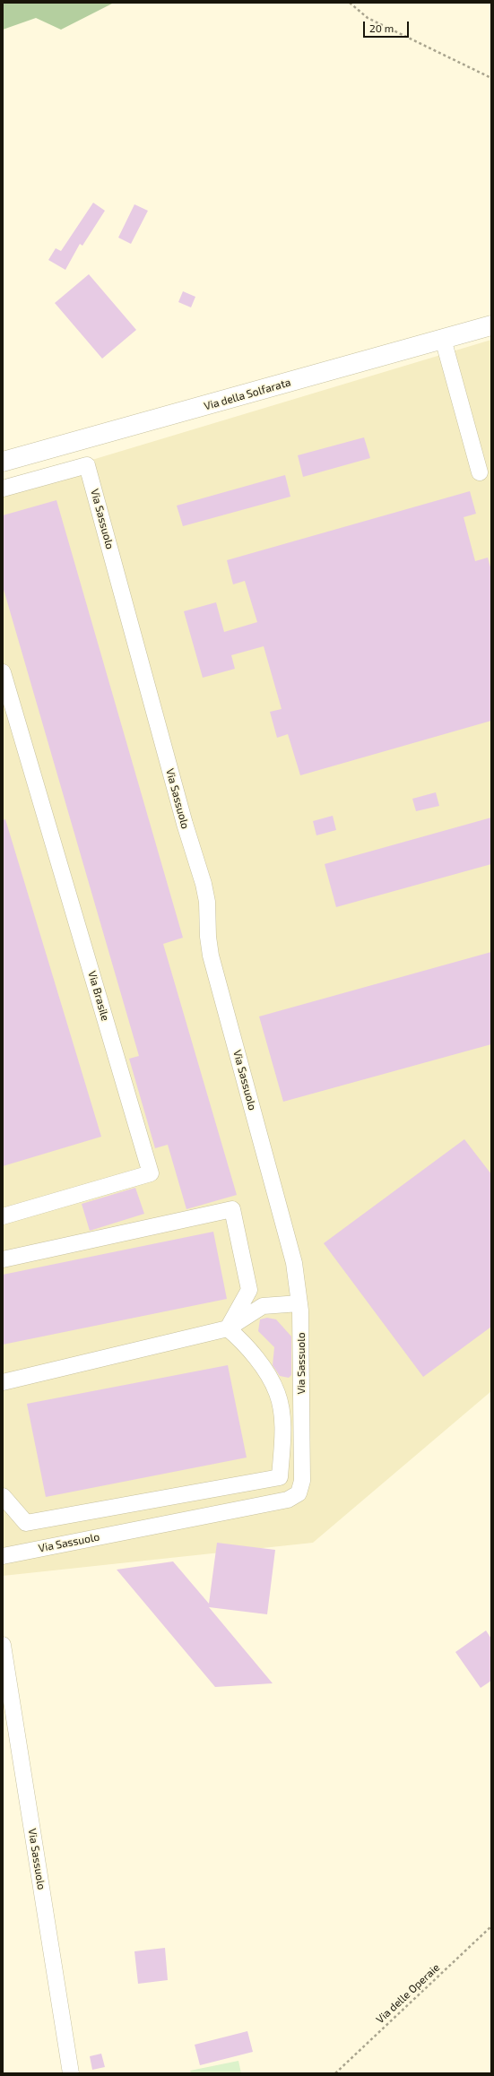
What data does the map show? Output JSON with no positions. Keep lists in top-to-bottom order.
{
  "streets": {
    "main road": ["Via della Solfarata"],
    "street": ["Via Sassuolo", "Via Brasile"],
    "path": ["Via delle Operaie"]
  },
  "scale_bar": "20 m"
}
